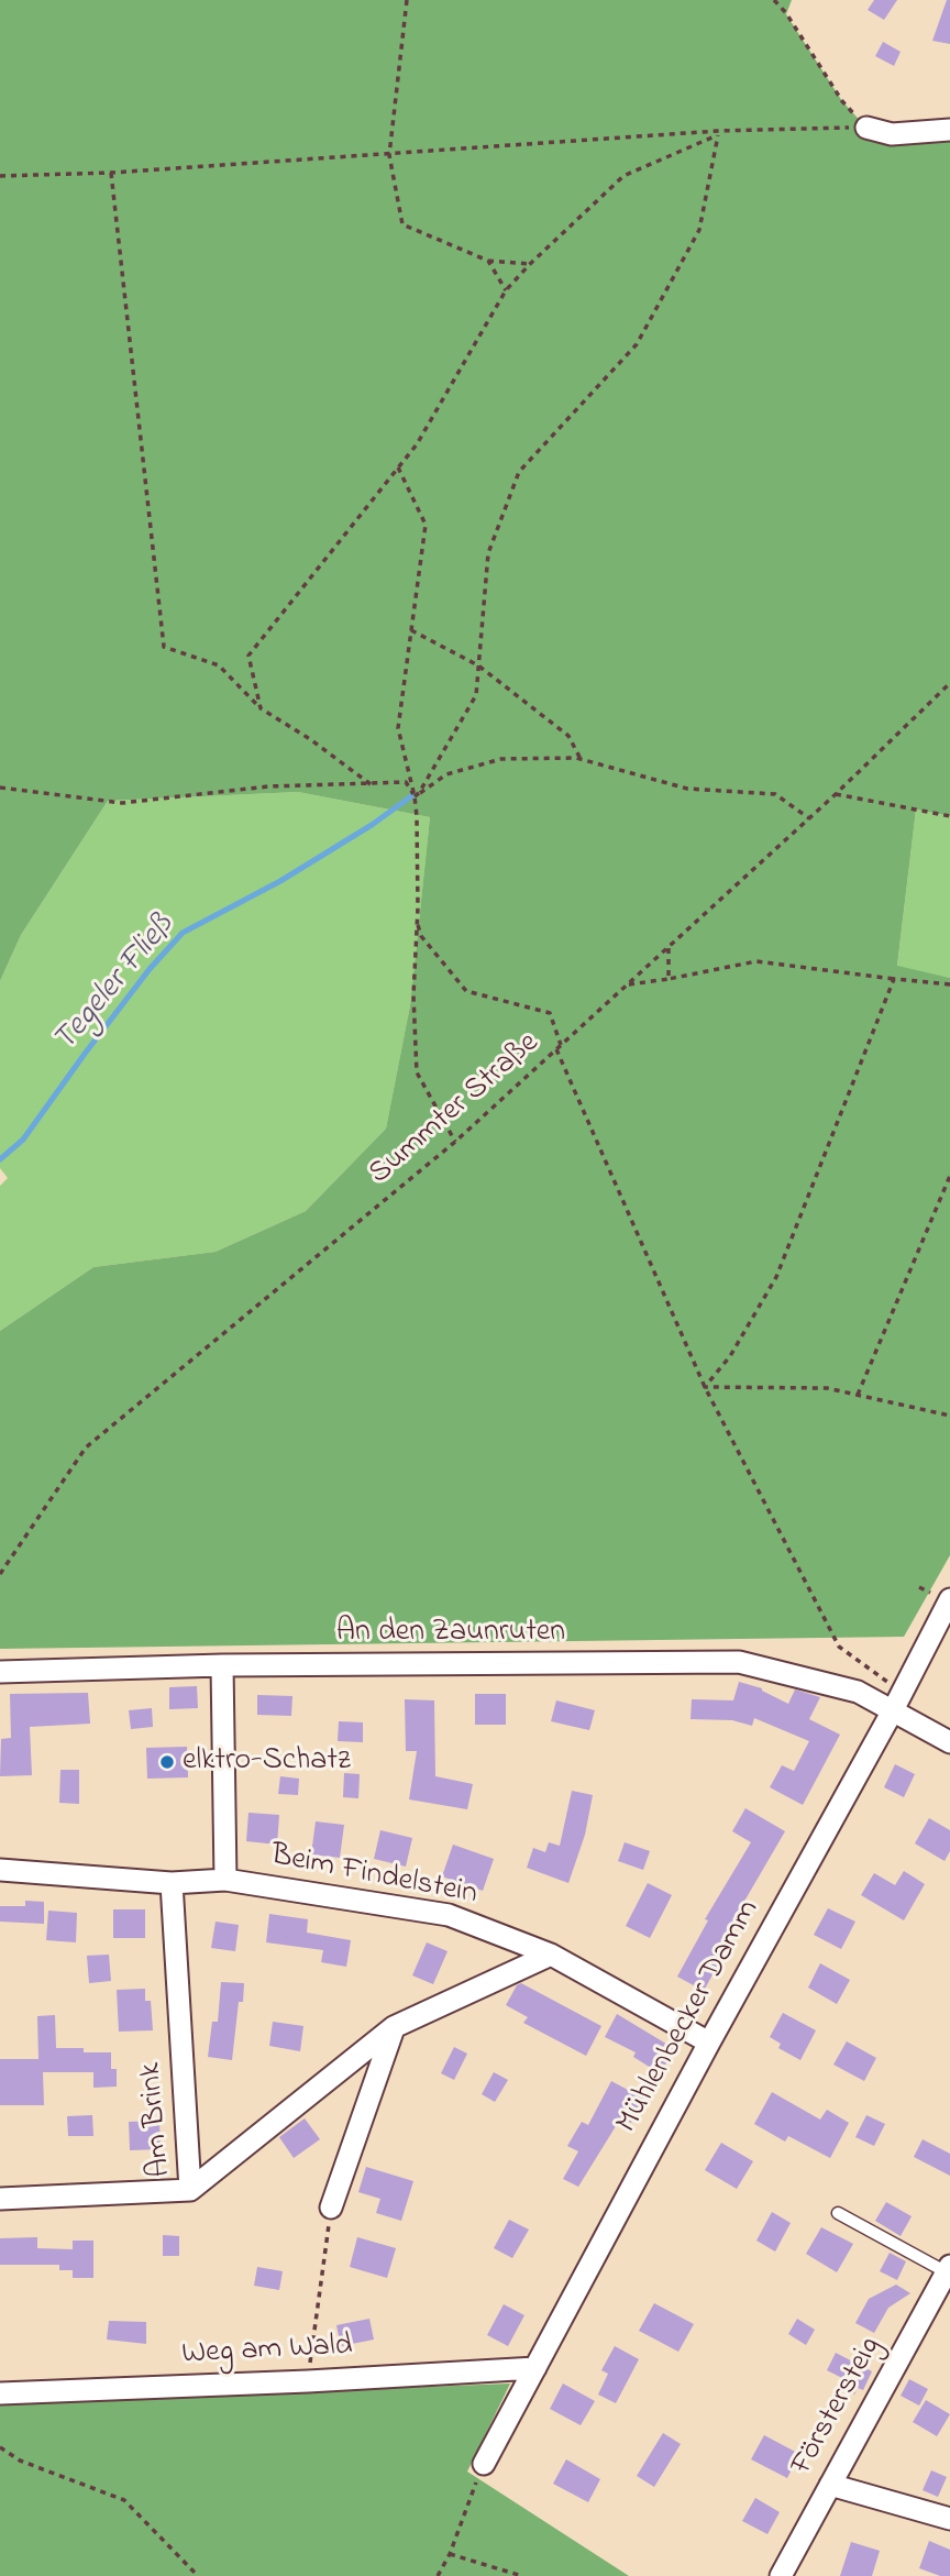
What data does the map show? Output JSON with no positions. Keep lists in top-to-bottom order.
{
  "streets": {
    "street": [
      "An den Zaunruten",
      "Beim Findelstein",
      "Mühlenbecker Damm",
      "Am Brink",
      "Weg am Wald",
      "Förstersteig"
    ],
    "path": ["Summter Straße"]
  },
  "crossings": [
    ["An den Zaunruten", "Mühlenbecker Damm"],
    ["Beim Findelstein", "Mühlenbecker Damm"],
    ["Beim Findelstein", "Am Brink"],
    ["Mühlenbecker Damm", "Weg am Wald"]
  ],
  "water": ["Tegeler Fließ"],
  "places": ["elktro-Schatz"]
}
